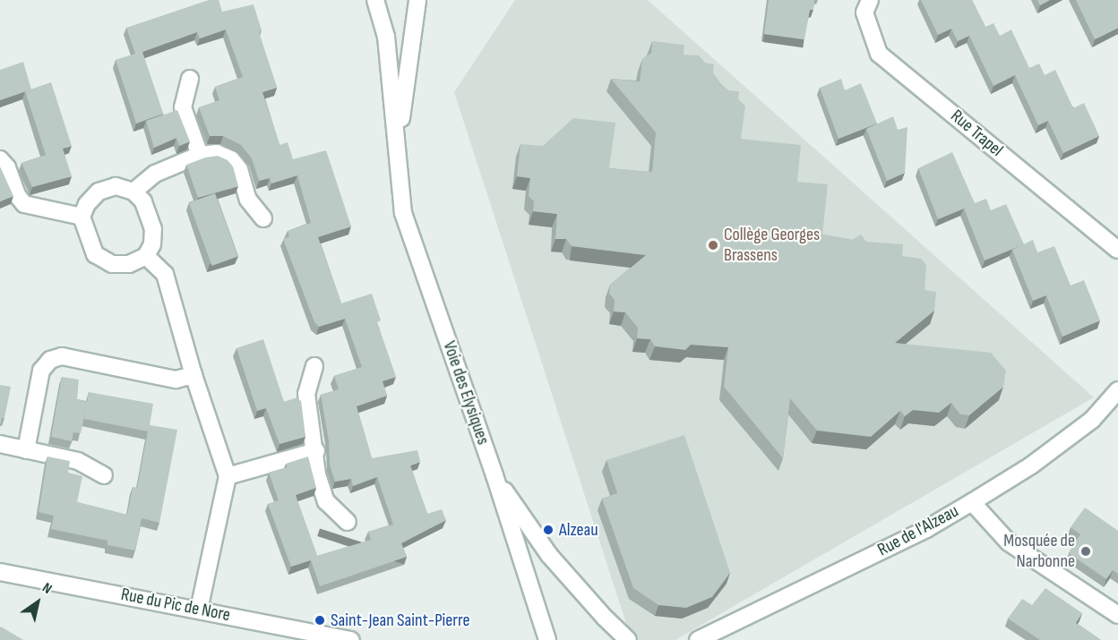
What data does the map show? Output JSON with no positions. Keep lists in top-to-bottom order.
{
  "streets": {
    "street": [
      "Rue Trapel",
      "Voie des Elysiques",
      "Rue de l'Alzeau",
      "Rue du Pic de Nore"
    ]
  },
  "places": [
    "Collège Georges Brassens",
    "Alzeau",
    "Mosquée de Narbonne",
    "Saint-Jean Saint-Pierre"
  ],
  "north": "top right"
}
